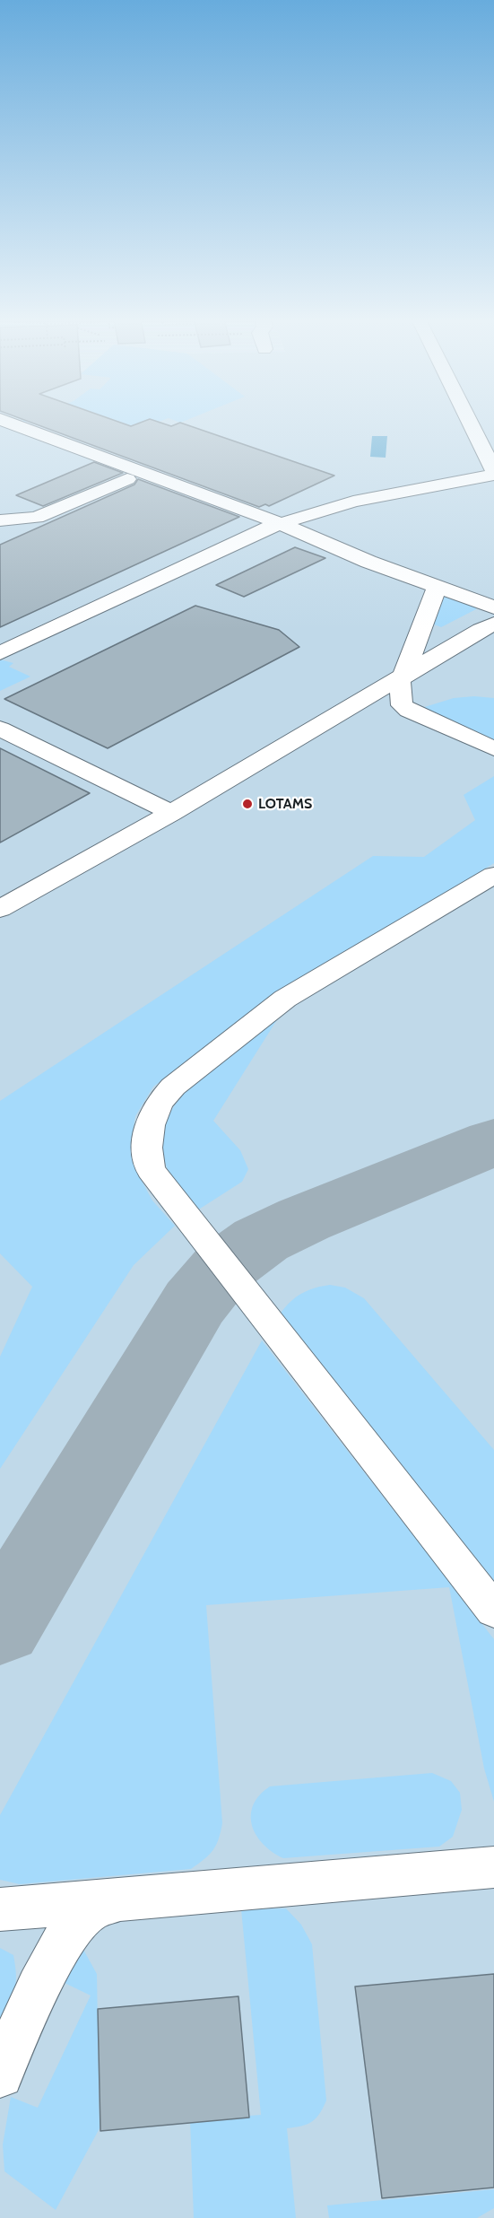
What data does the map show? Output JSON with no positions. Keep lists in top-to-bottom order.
{
  "places": ["LOTAMS"]
}
